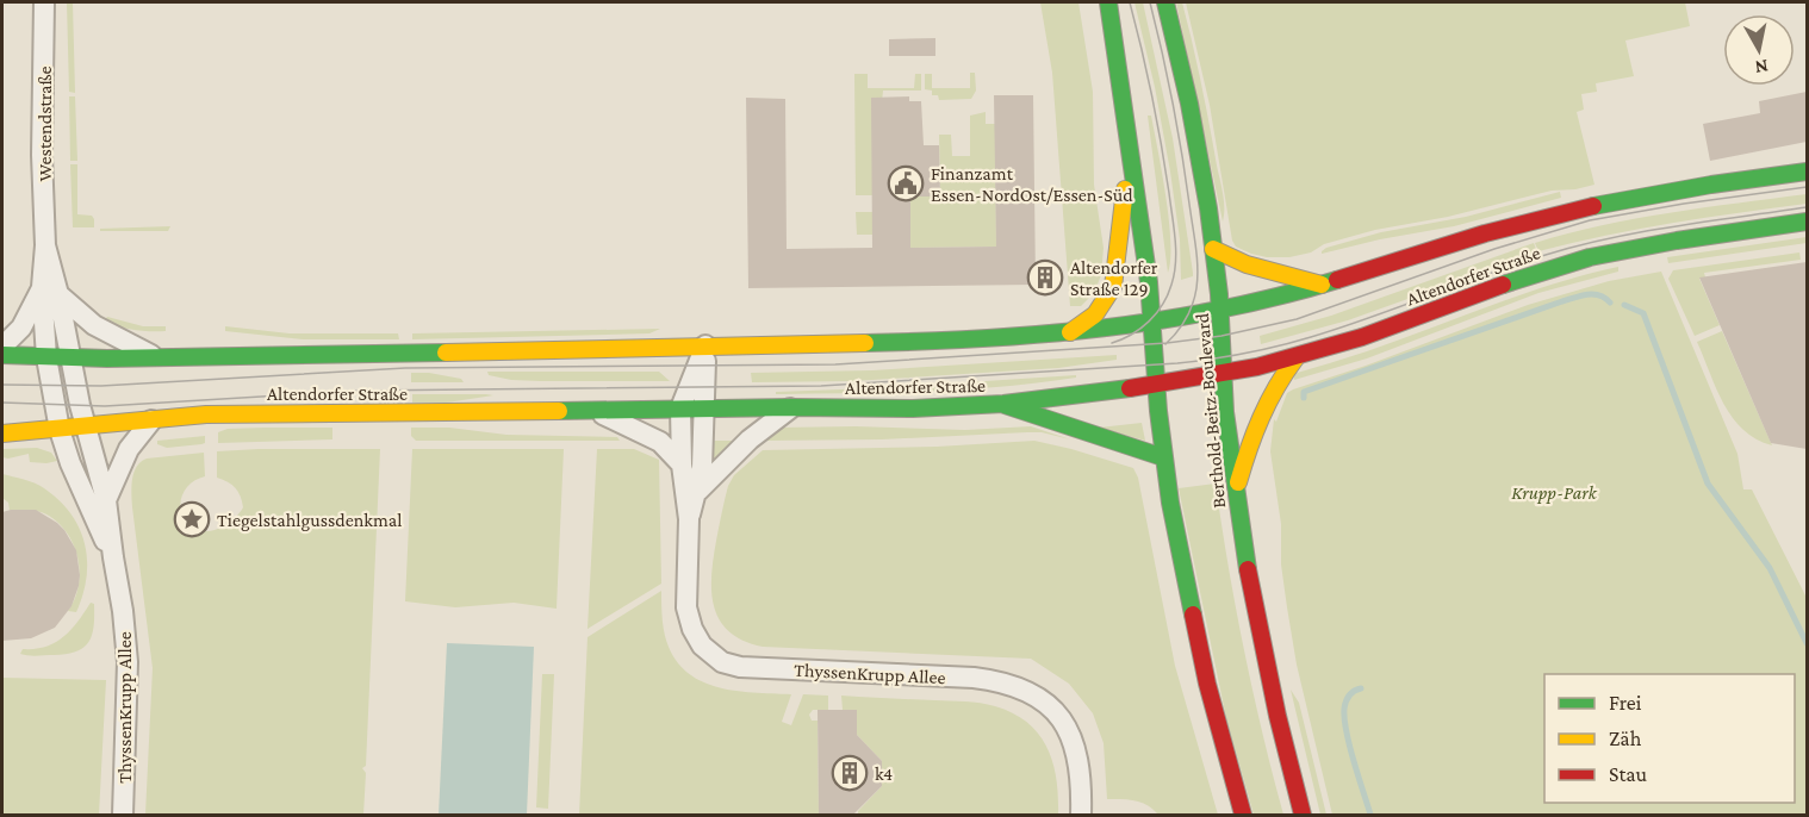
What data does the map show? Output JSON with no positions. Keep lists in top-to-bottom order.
{
  "streets": {
    "main road": ["Altendorfer Straße", "Berthold-Beitz-Boulevard"],
    "street": ["Westendstraße", "ThyssenKrupp Allee"]
  },
  "crossings": [
    ["Westendstraße", "Altendorfer Straße"],
    ["Westendstraße", "ThyssenKrupp Allee"],
    ["Altendorfer Straße", "Berthold-Beitz-Boulevard"],
    ["Altendorfer Straße", "ThyssenKrupp Allee"]
  ],
  "parks": ["Krupp-Park"],
  "places": {
    "public building": ["Finanzamt Essen-NordOst/Essen-Süd"],
    "building": ["Altendorfer Straße 129", "k4"],
    "place": ["Tiegelstahlgussdenkmal"]
  },
  "legend": ["Frei", "Zäh", "Stau"],
  "north": "bottom"
}
